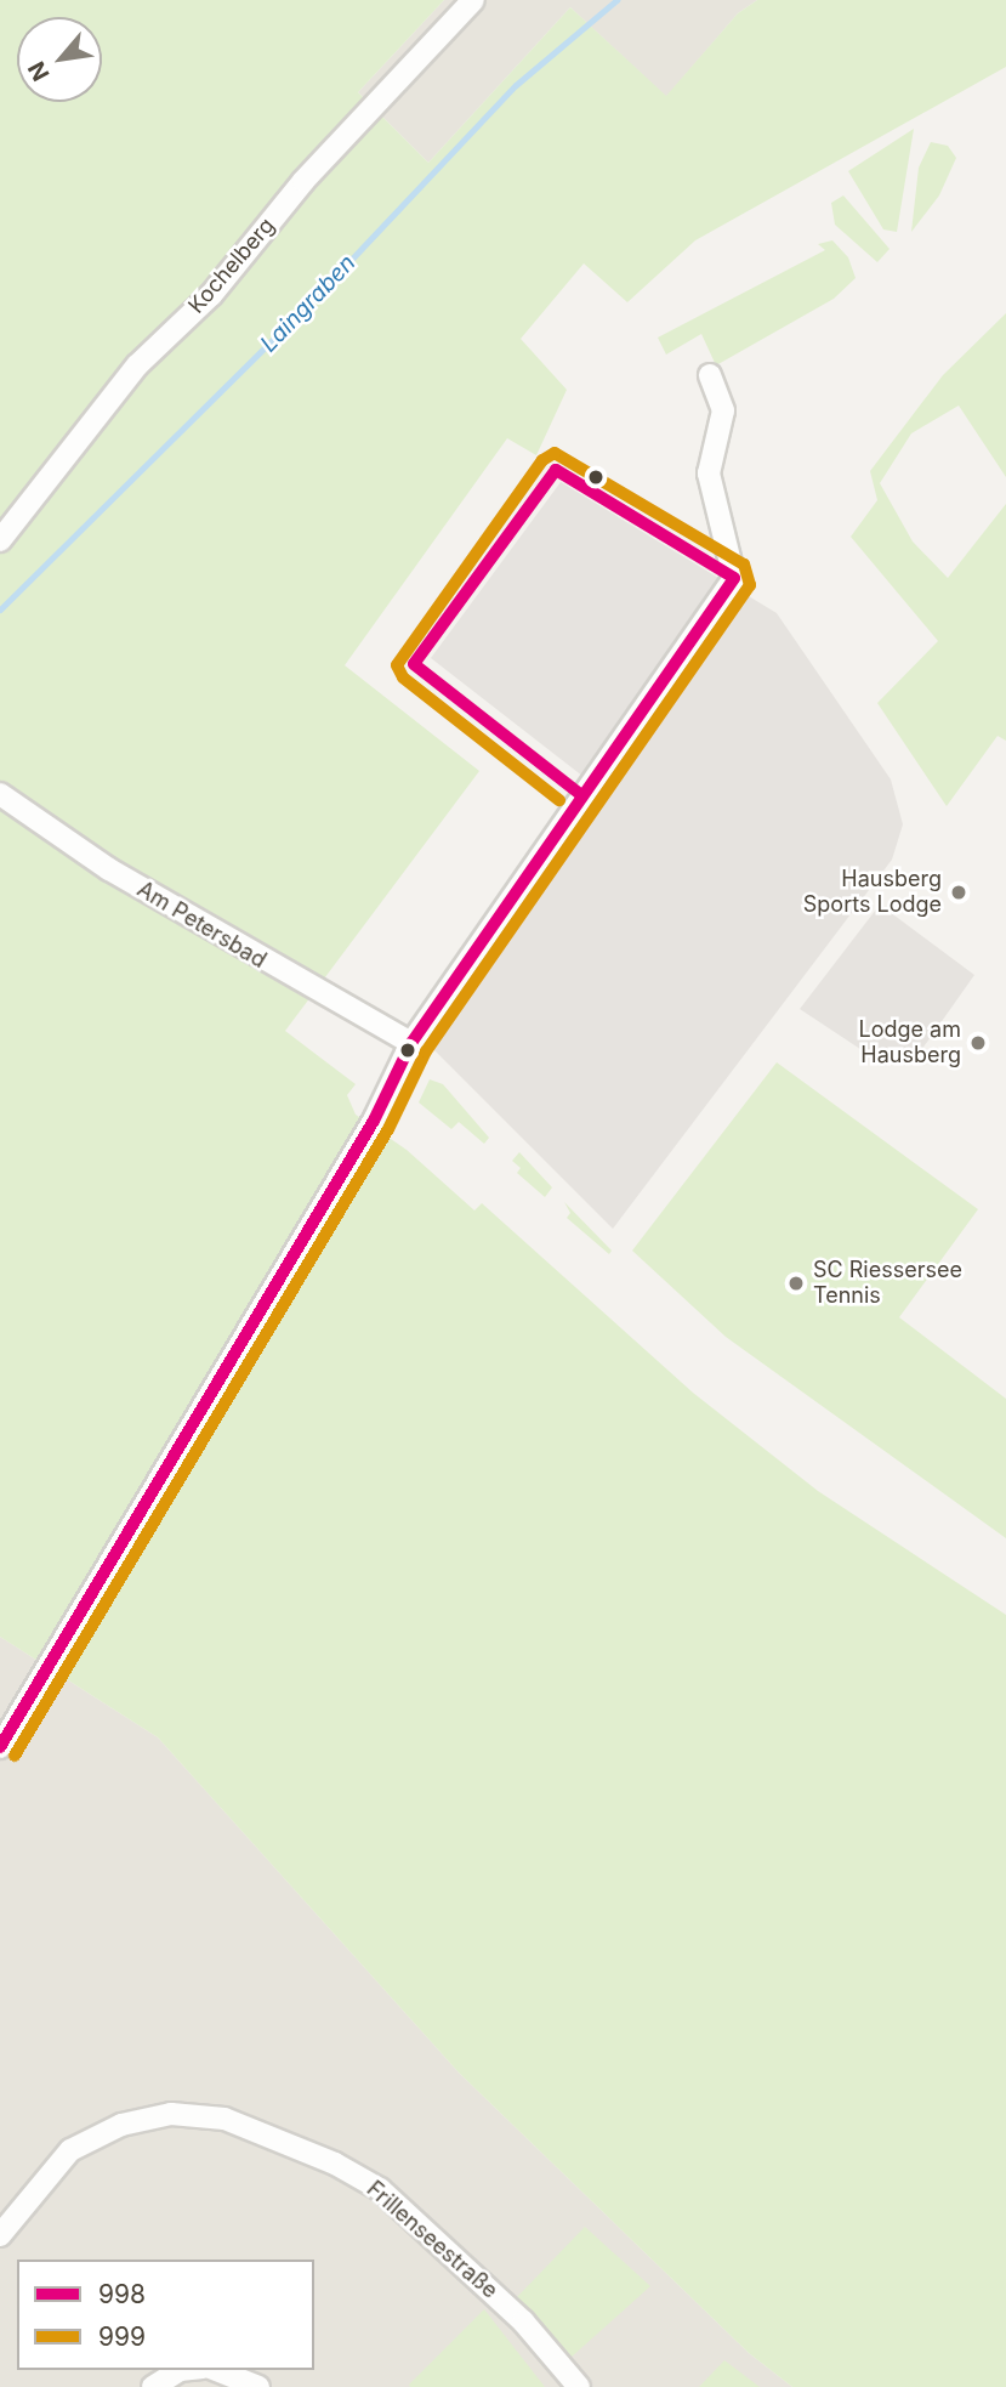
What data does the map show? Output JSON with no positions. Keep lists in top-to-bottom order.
{
  "streets": {
    "street": ["Kochelberg", "Am Petersbad", "Frillenseestraße"]
  },
  "water": ["Laingraben"],
  "places": ["Hausberg Sports Lodge", "Lodge am Hausberg", "SC Riessersee Tennis"],
  "lines": ["transit line 999", "transit line 998"],
  "legend": ["998", "999"],
  "north": "bottom left"
}
